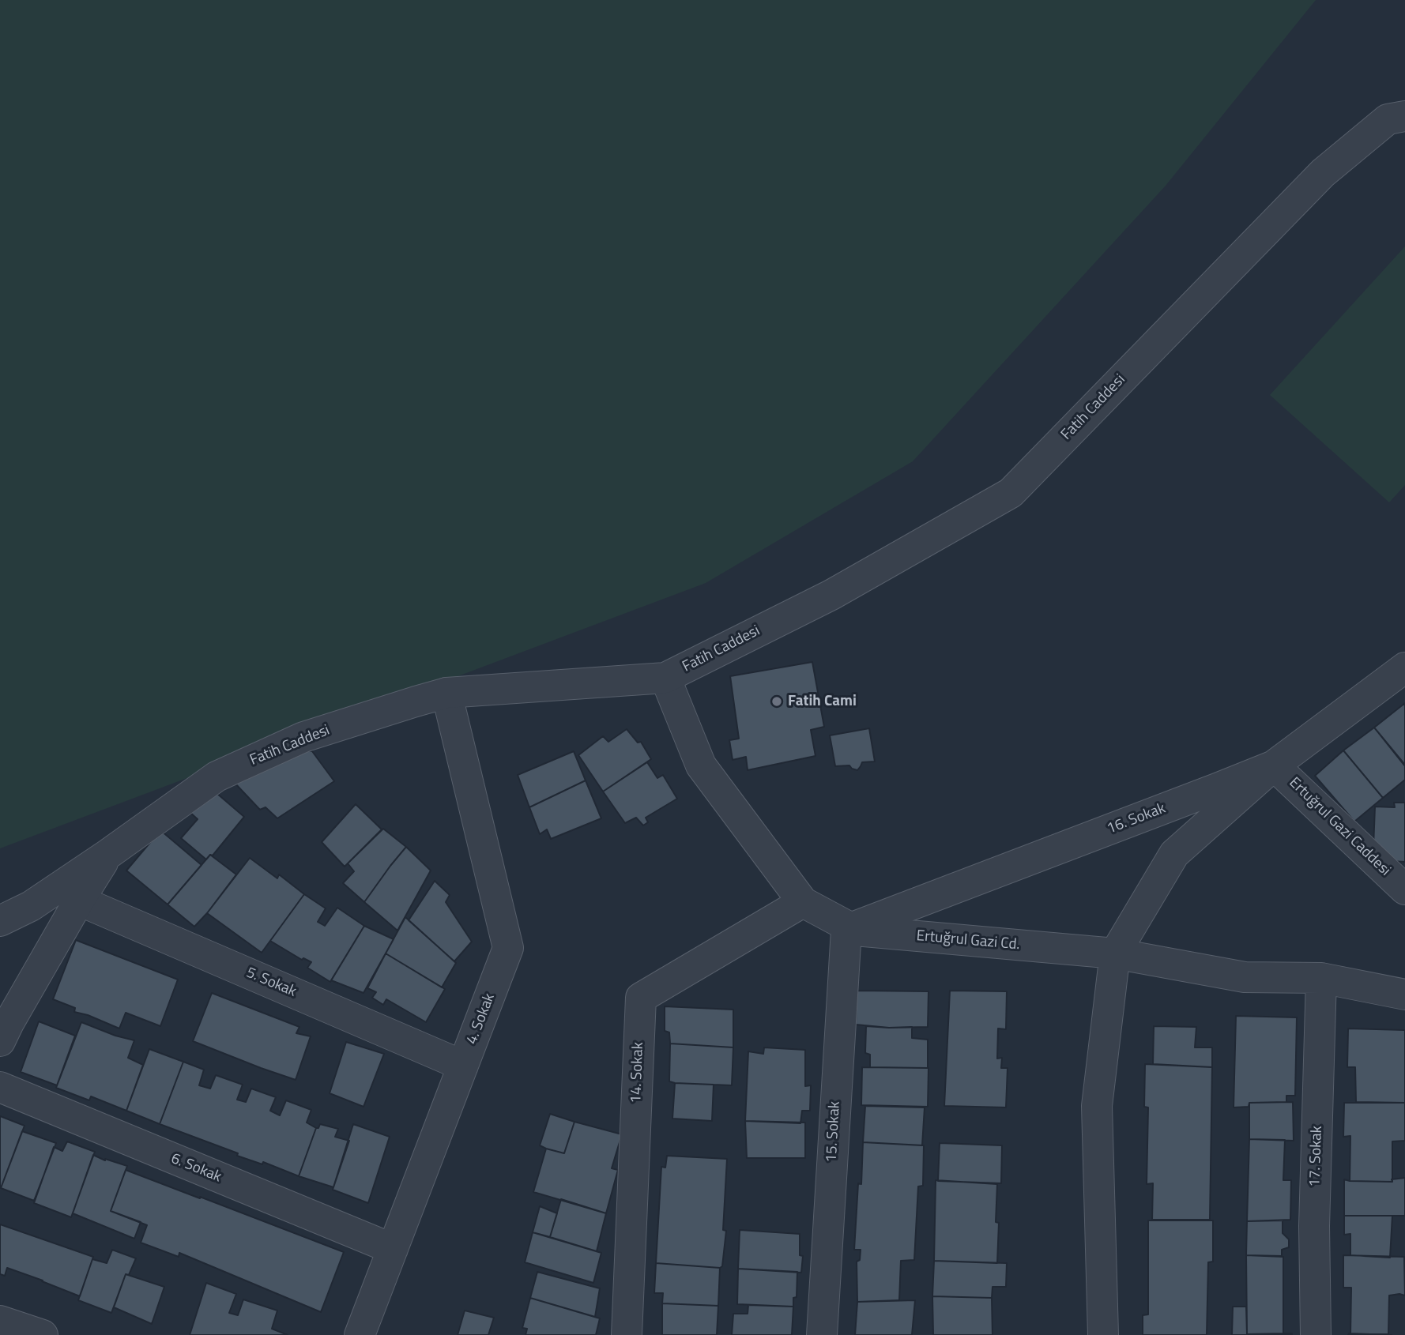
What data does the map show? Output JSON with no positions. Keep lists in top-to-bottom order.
{
  "streets": {
    "street": [
      "Fatih Caddesi",
      "16. Sokak",
      "Ertuğrul Gazi Caddesi",
      "Ertuğrul Gazi Cd.",
      "5. Sokak",
      "4. Sokak",
      "14. Sokak",
      "15. Sokak",
      "17. Sokak",
      "6. Sokak"
    ]
  },
  "crossings": [
    ["Fatih Caddesi", "5. Sokak"],
    ["Fatih Caddesi", "4. Sokak"],
    ["16. Sokak", "Ertuğrul Gazi Caddesi"],
    ["16. Sokak", "Ertuğrul Gazi Cd."],
    ["16. Sokak", "15. Sokak"],
    ["Ertuğrul Gazi Cd.", "15. Sokak"],
    ["Ertuğrul Gazi Cd.", "17. Sokak"],
    ["5. Sokak", "4. Sokak"],
    ["4. Sokak", "6. Sokak"]
  ],
  "places": ["Fatih Cami"]
}
